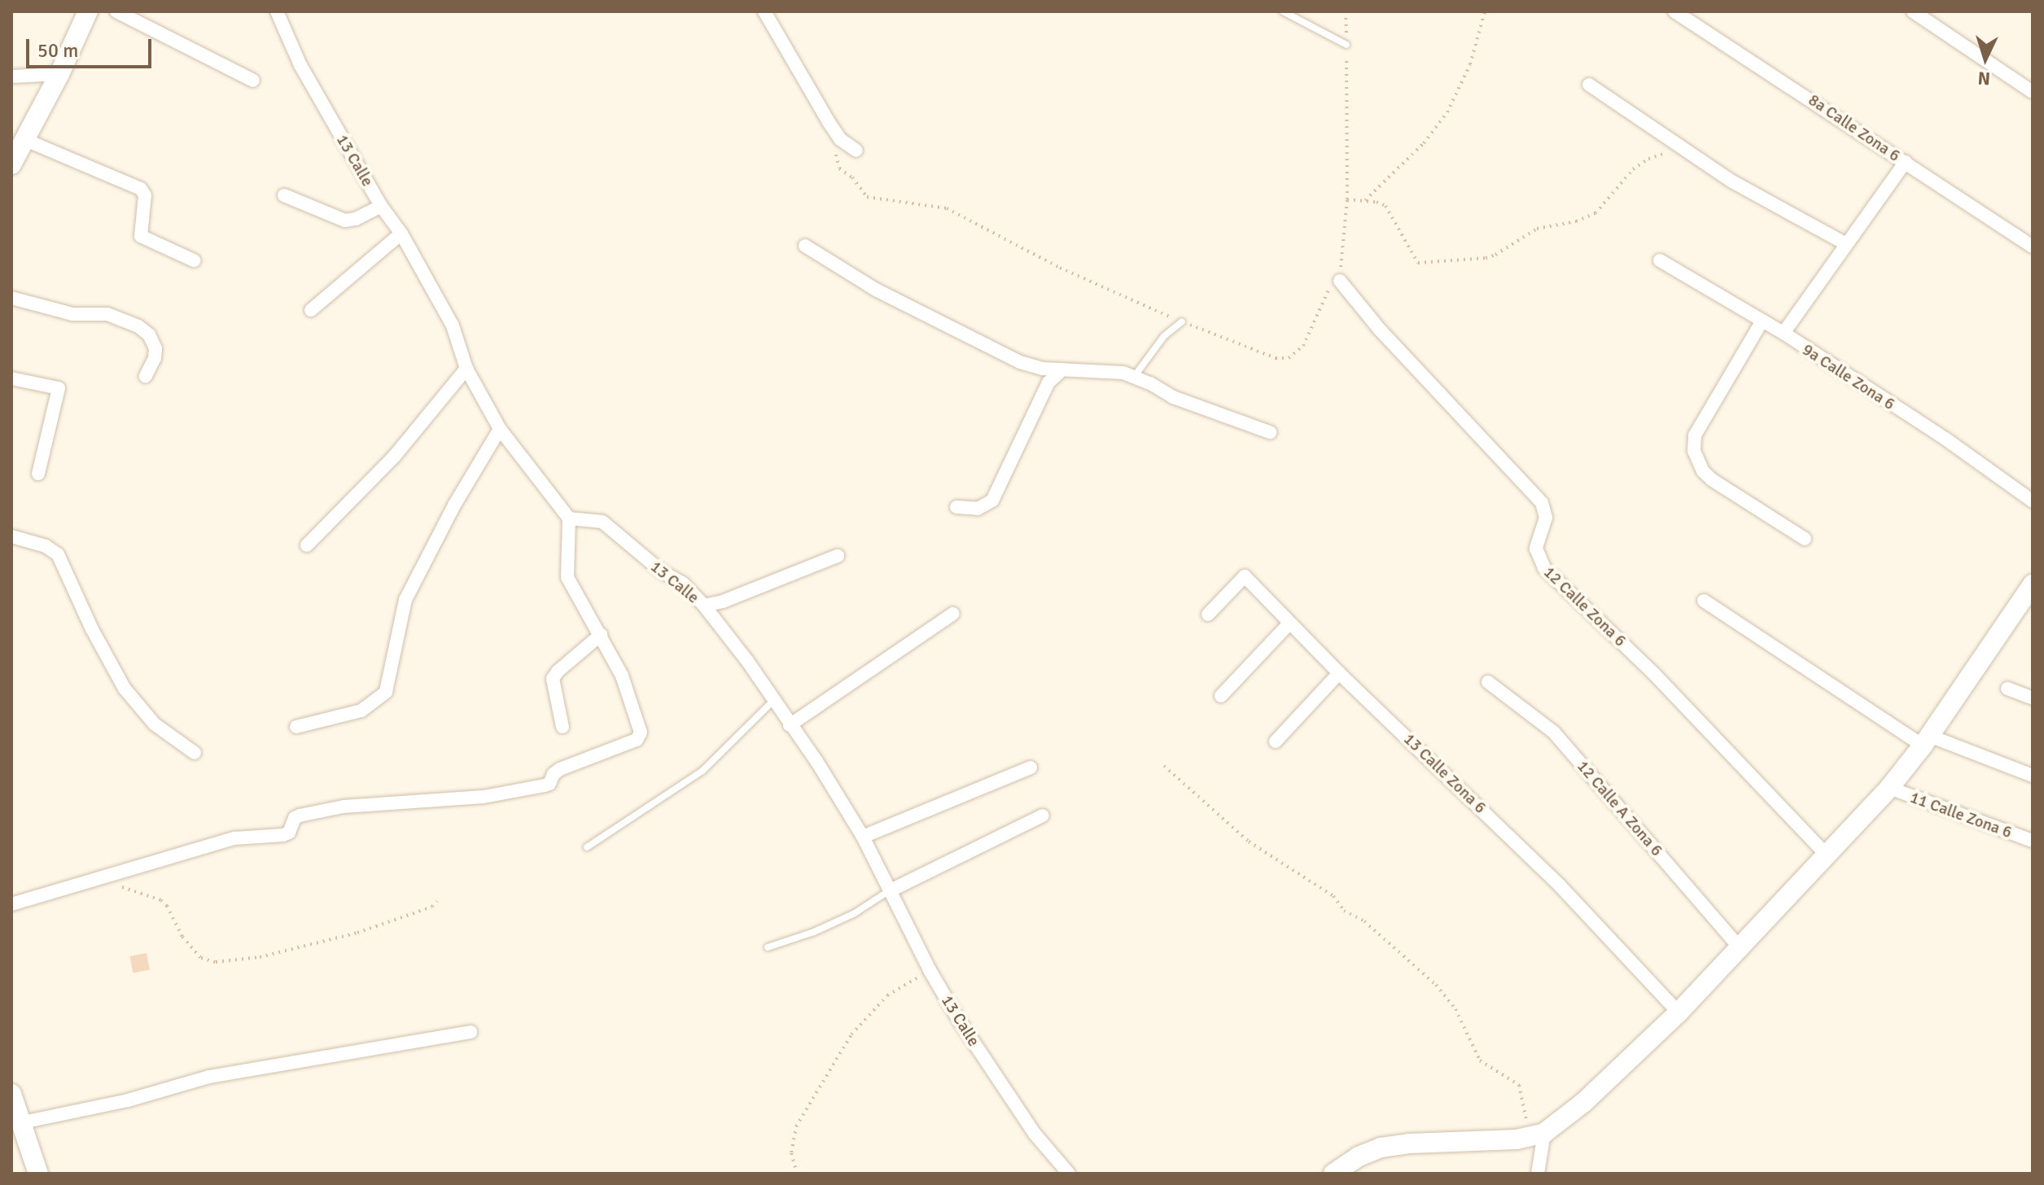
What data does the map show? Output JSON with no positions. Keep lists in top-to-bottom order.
{
  "streets": {
    "street": [
      "8a Calle Zona 6",
      "13 Calle",
      "9a Calle Zona 6",
      "12 Calle Zona 6",
      "13 Calle Zona 6",
      "12 Calle A Zona 6",
      "11 Calle Zona 6"
    ]
  },
  "scale_bar": "50 m",
  "north": "bottom"
}
